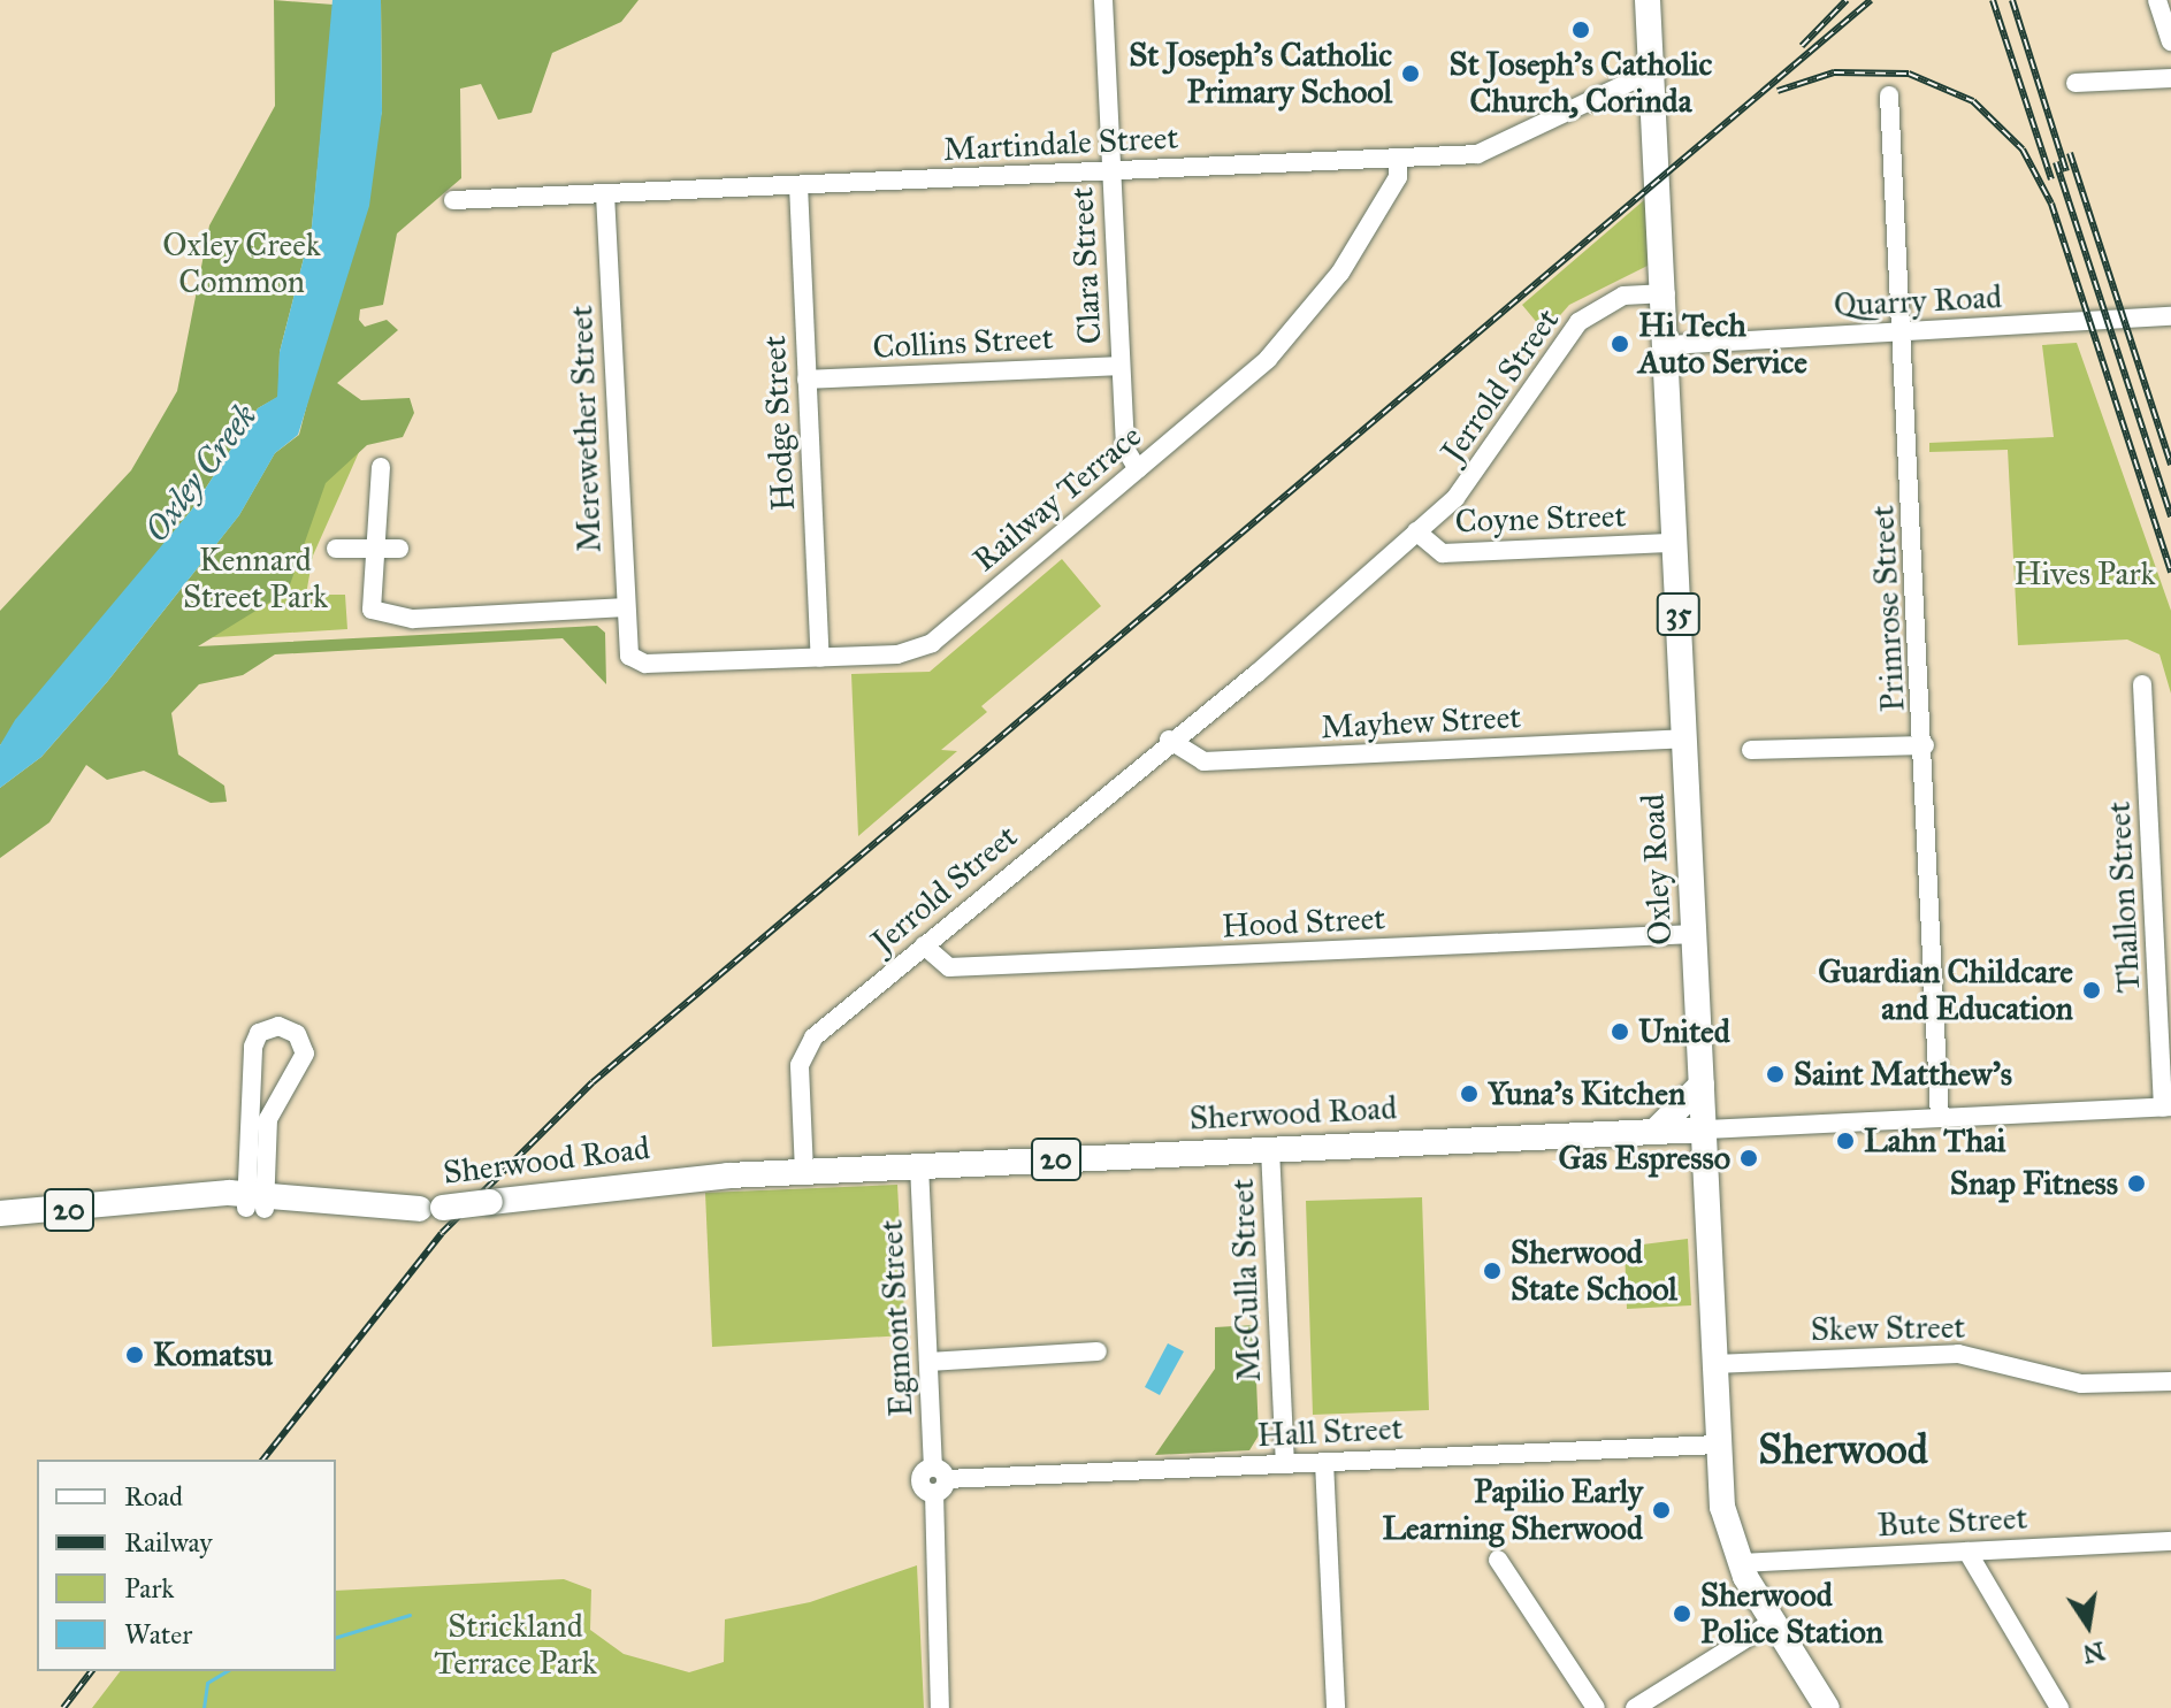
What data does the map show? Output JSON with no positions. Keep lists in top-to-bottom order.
{
  "streets": {
    "main road": [
      "35",
      "Oxley Road",
      "Sherwood Road",
      "20"
    ],
    "street": [
      "Martindale Street",
      "Clara Street",
      "Quarry Road",
      "Collins Street",
      "Jerrold Street",
      "Hodge Street",
      "Merewether Street",
      "Railway Terrace",
      "Coyne Street",
      "Primrose Street",
      "Mayhew Street",
      "Thallon Street",
      "Hood Street",
      "McCulla Street",
      "Egmont Street",
      "Skew Street",
      "Hall Street",
      "Bute Street"
    ]
  },
  "crossings": [
    ["Martindale Street", "Clara Street"],
    ["Martindale Street", "Hodge Street"],
    ["Martindale Street", "Merewether Street"],
    ["Martindale Street", "Railway Terrace"],
    ["Martindale Street", "Oxley Road"],
    ["Clara Street", "Collins Street"],
    ["Clara Street", "Railway Terrace"],
    ["Quarry Road", "Primrose Street"],
    ["Quarry Road", "Oxley Road"],
    ["Collins Street", "Hodge Street"],
    ["Jerrold Street", "Coyne Street"],
    ["Jerrold Street", "Mayhew Street"],
    ["Jerrold Street", "Oxley Road"],
    ["Jerrold Street", "Hood Street"],
    ["Jerrold Street", "Sherwood Road"],
    ["Hodge Street", "Railway Terrace"],
    ["Merewether Street", "Railway Terrace"],
    ["Coyne Street", "Oxley Road"],
    ["Primrose Street", "Sherwood Road"],
    ["Mayhew Street", "Oxley Road"],
    ["Oxley Road", "Hood Street"],
    ["Oxley Road", "Sherwood Road"],
    ["Oxley Road", "Skew Street"],
    ["Oxley Road", "Hall Street"],
    ["Oxley Road", "Bute Street"],
    ["Thallon Street", "Sherwood Road"],
    ["Sherwood Road", "McCulla Street"],
    ["Sherwood Road", "Egmont Street"],
    ["McCulla Street", "Hall Street"],
    ["Egmont Street", "Hall Street"]
  ],
  "districts": ["Sherwood"],
  "water": ["Oxley Creek"],
  "parks": [
    "Oxley Creek Common",
    "Kennard Street Park",
    "Hives Park",
    "Strickland Terrace Park"
  ],
  "places": [
    "St Joseph's Catholic Church, Corinda",
    "St Joseph's Catholic Primary School",
    "Hi Tech Auto Service",
    "Guardian Childcare and Education",
    "United",
    "Saint Matthew's",
    "Yuna's Kitchen",
    "Lahn Thai",
    "Gas Espresso",
    "Snap Fitness",
    "Sherwood State School",
    "Komatsu",
    "Papilio Early Learning Sherwood",
    "Sherwood Police Station"
  ],
  "legend": [
    "Road",
    "Railway",
    "Park",
    "Water"
  ],
  "north": "bottom"
}
